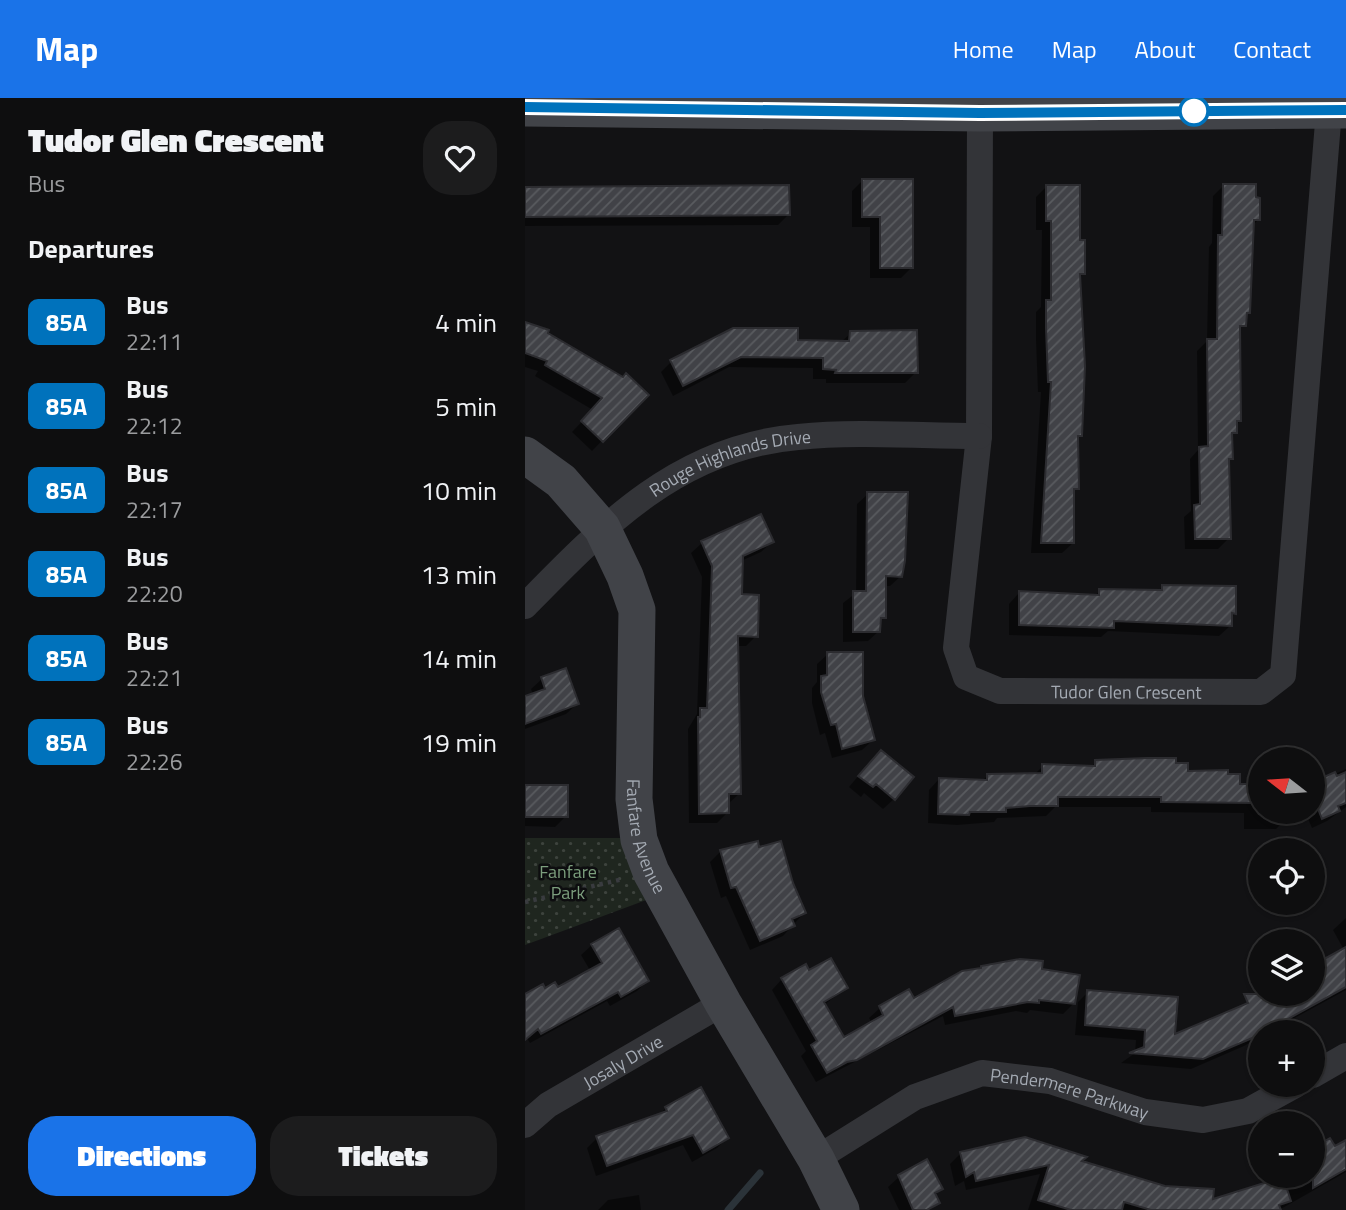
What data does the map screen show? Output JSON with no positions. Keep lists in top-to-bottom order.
{
  "streets": {
    "street": [
      "Rouge Highlands Drive",
      "Tudor Glen Crescent",
      "Fanfare Avenue",
      "Josaly Drive",
      "Pendermere Parkway"
    ]
  },
  "crossings": [
    ["Rouge Highlands Drive", "Tudor Glen Crescent"],
    ["Rouge Highlands Drive", "Fanfare Avenue"],
    ["Fanfare Avenue", "Josaly Drive"],
    ["Fanfare Avenue", "Pendermere Parkway"]
  ],
  "parks": ["Fanfare Park"],
  "lines": ["bus line 85A"],
  "north": "left",
  "page": {
    "header": "Map",
    "nav": [
      "Home",
      "Map",
      "About",
      "Contact"
    ],
    "heading": [
      ["Tudor Glen Crescent", "Bus"],
      "Departures"
    ],
    "list": [
      {
        "mark": "85A",
        "name": "Bus",
        "note": "22:11",
        "value": "4 min"
      },
      {
        "mark": "85A",
        "name": "Bus",
        "note": "22:12",
        "value": "5 min"
      },
      {
        "mark": "85A",
        "name": "Bus",
        "note": "22:17",
        "value": "10 min"
      },
      {
        "mark": "85A",
        "name": "Bus",
        "note": "22:20",
        "value": "13 min"
      },
      {
        "mark": "85A",
        "name": "Bus",
        "note": "22:21",
        "value": "14 min"
      },
      {
        "mark": "85A",
        "name": "Bus",
        "note": "22:26",
        "value": "19 min"
      }
    ],
    "map_buttons": ["+", "−"],
    "buttons": ["Directions", "Tickets"]
  }
}
